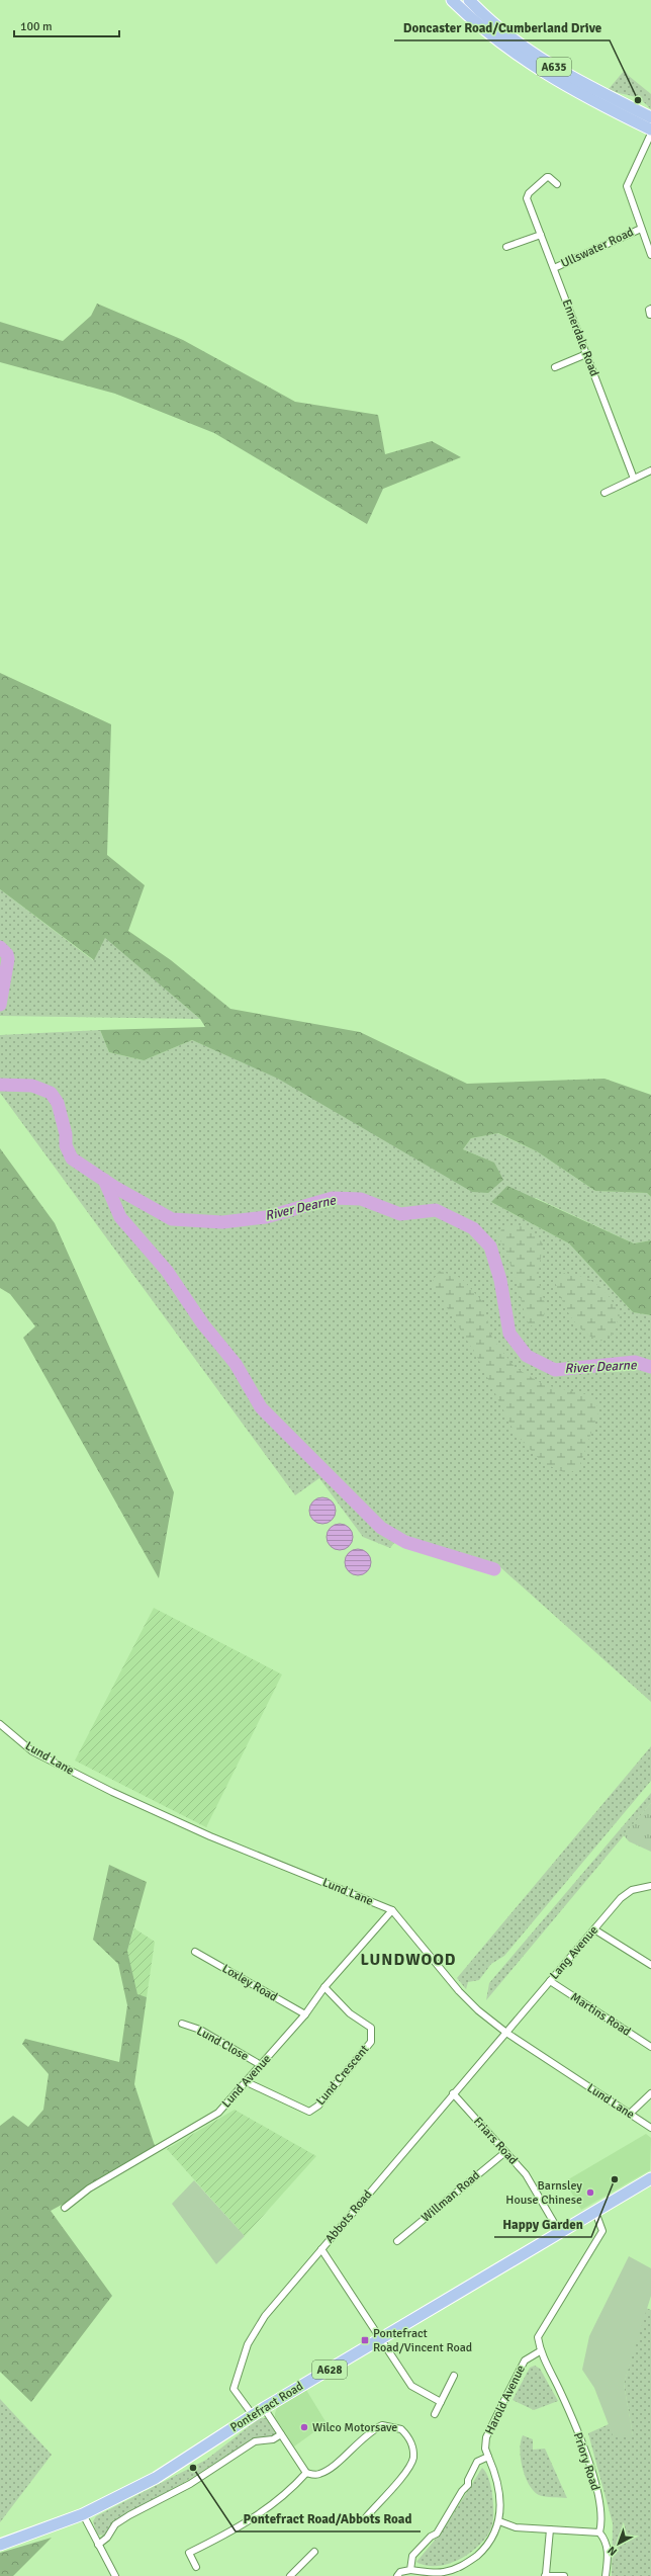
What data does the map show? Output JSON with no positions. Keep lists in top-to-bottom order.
{
  "streets": {
    "highway": ["A635", "A628", "Pontefract Road"],
    "street": [
      "Ullswater Road",
      "Ennerdale Road",
      "Lund Lane",
      "Lang Avenue",
      "Loxley Road",
      "Martins Road",
      "Lund Close",
      "Lund Crescent",
      "Lund Avenue",
      "Friars Road",
      "Willman Road",
      "Abbots Road",
      "Harold Avenue",
      "Priory Road"
    ]
  },
  "crossings": [
    ["Ullswater Road", "Ennerdale Road"],
    ["Lund Lane", "Lang Avenue"],
    ["Lund Lane", "Lund Avenue"],
    ["Lund Lane", "Abbots Road"],
    ["Lang Avenue", "Martins Road"],
    ["Lang Avenue", "Abbots Road"],
    ["Loxley Road", "Lund Avenue"],
    ["Lund Close", "Lund Avenue"],
    ["Lund Crescent", "Lund Avenue"],
    ["Friars Road", "Willman Road"],
    ["Friars Road", "Abbots Road"],
    ["Friars Road", "Pontefract Road"],
    ["Abbots Road", "Pontefract Road"],
    ["Harold Avenue", "Priory Road"]
  ],
  "districts": ["LUNDWOOD"],
  "water": ["River Dearne"],
  "places": {
    "other": [
      "Doncaster Road/Cumberland Drive",
      "Happy Garden",
      "Barnsley House Chinese",
      "Wilco Motorsave",
      "Pontefract Road/Abbots Road"
    ],
    "transit": ["Pontefract Road/Vincent Road"]
  },
  "scale_bar": "100 m",
  "north": "bottom left"
}
